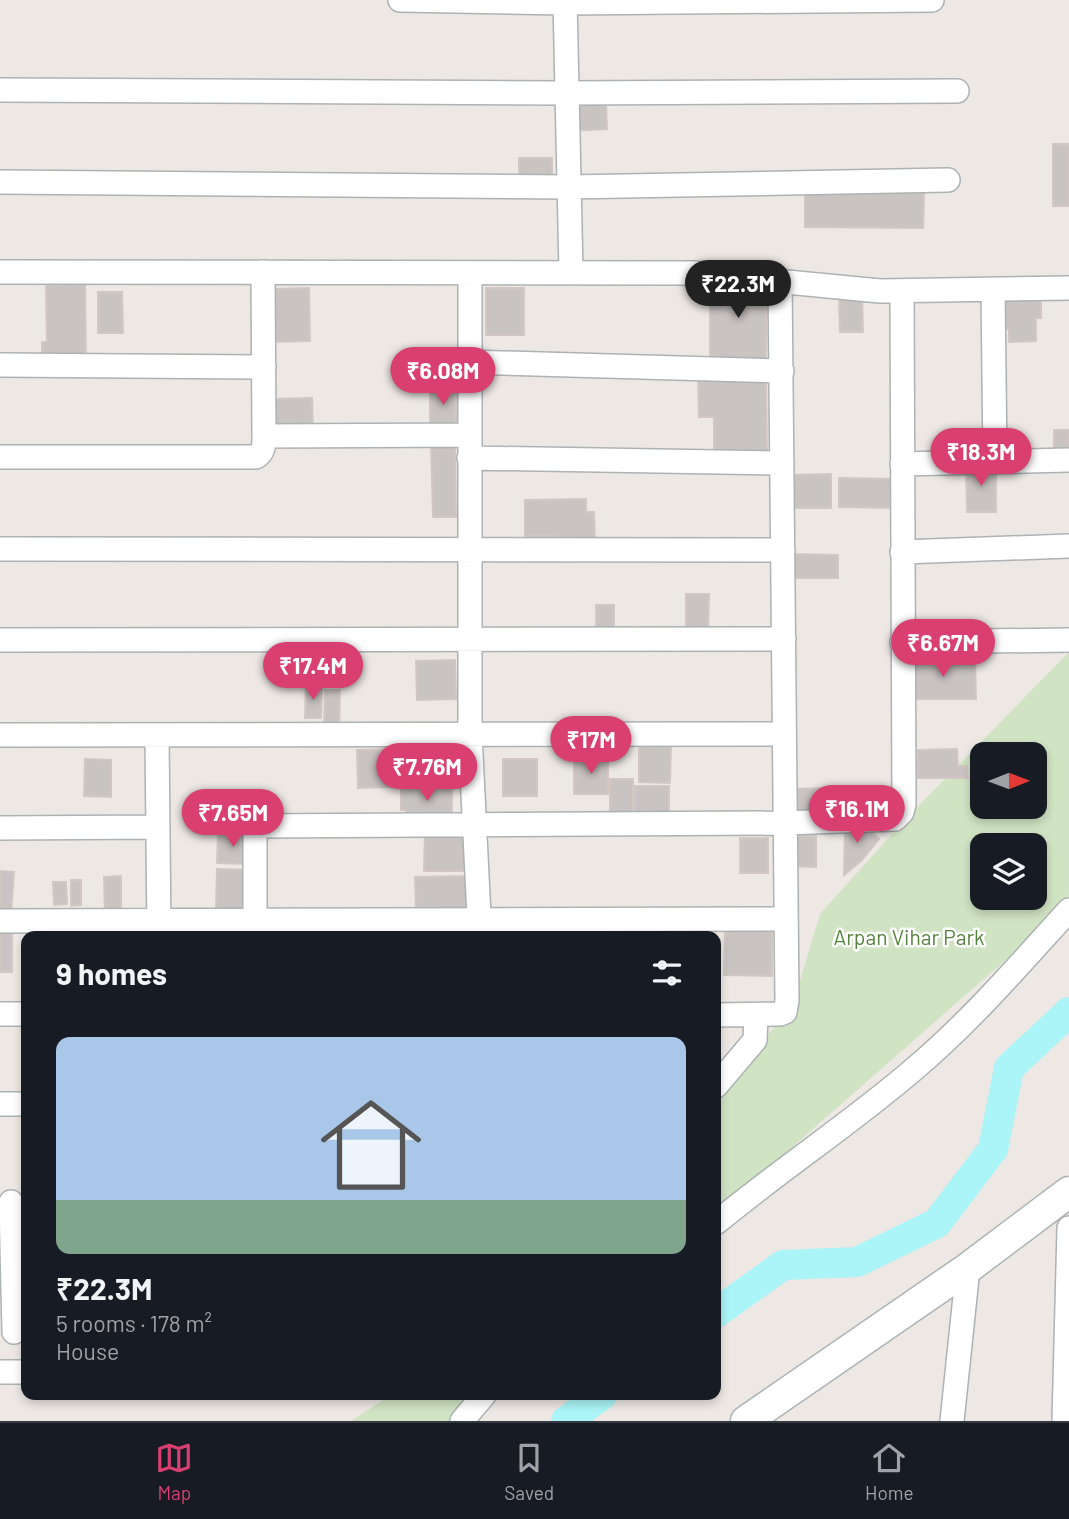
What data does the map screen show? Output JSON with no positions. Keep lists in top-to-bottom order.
{
  "parks": ["Arpan Vihar Park"],
  "north": "right",
  "page": {
    "price": [
      "₹22.3M",
      "₹6.08M",
      "₹18.3M",
      "₹6.67M",
      "₹17.4M",
      "₹17M",
      "₹7.76M",
      "₹16.1M",
      "₹7.65M"
    ],
    "heading": "9 homes",
    "list": [
      {
        "name": "₹22.3M",
        "note": "5 rooms · 178 m² · House"
      }
    ],
    "tabs": ["Map", "Saved", "Home"]
  }
}
